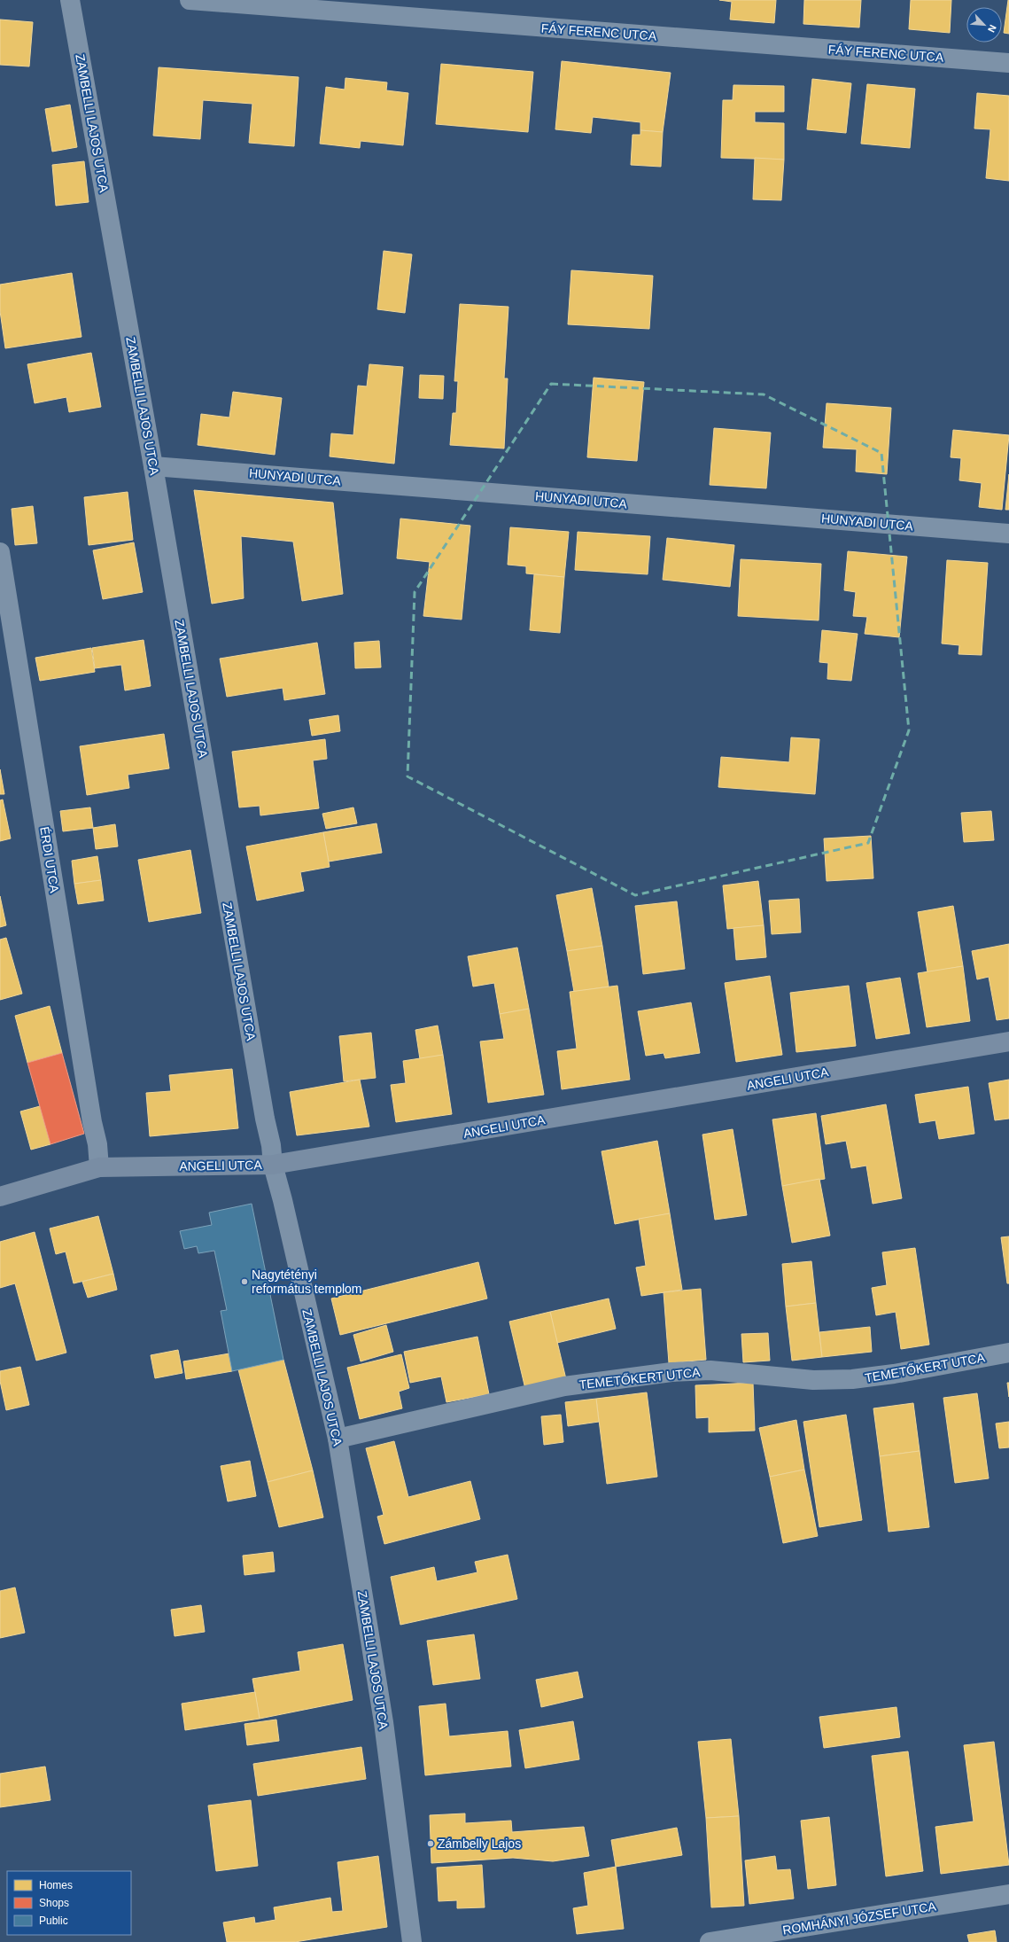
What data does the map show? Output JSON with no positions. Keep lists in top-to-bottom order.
{
  "streets": {
    "street": [
      "FÁY FERENC UTCA",
      "ZAMBELLI LAJOS UTCA",
      "HUNYADI UTCA",
      "ÉRDI UTCA",
      "ANGELI UTCA",
      "TEMETŐKERT UTCA",
      "ROMHÁNYI JÓZSEF UTCA"
    ]
  },
  "crossings": [
    ["ZAMBELLI LAJOS UTCA", "HUNYADI UTCA"],
    ["ZAMBELLI LAJOS UTCA", "ANGELI UTCA"],
    ["ZAMBELLI LAJOS UTCA", "TEMETŐKERT UTCA"],
    ["ÉRDI UTCA", "ANGELI UTCA"]
  ],
  "places": ["Nagytétényi református templom", "Zámbelly Lajos"],
  "legend": ["Homes", "Shops", "Public"],
  "north": "bottom right"
}
